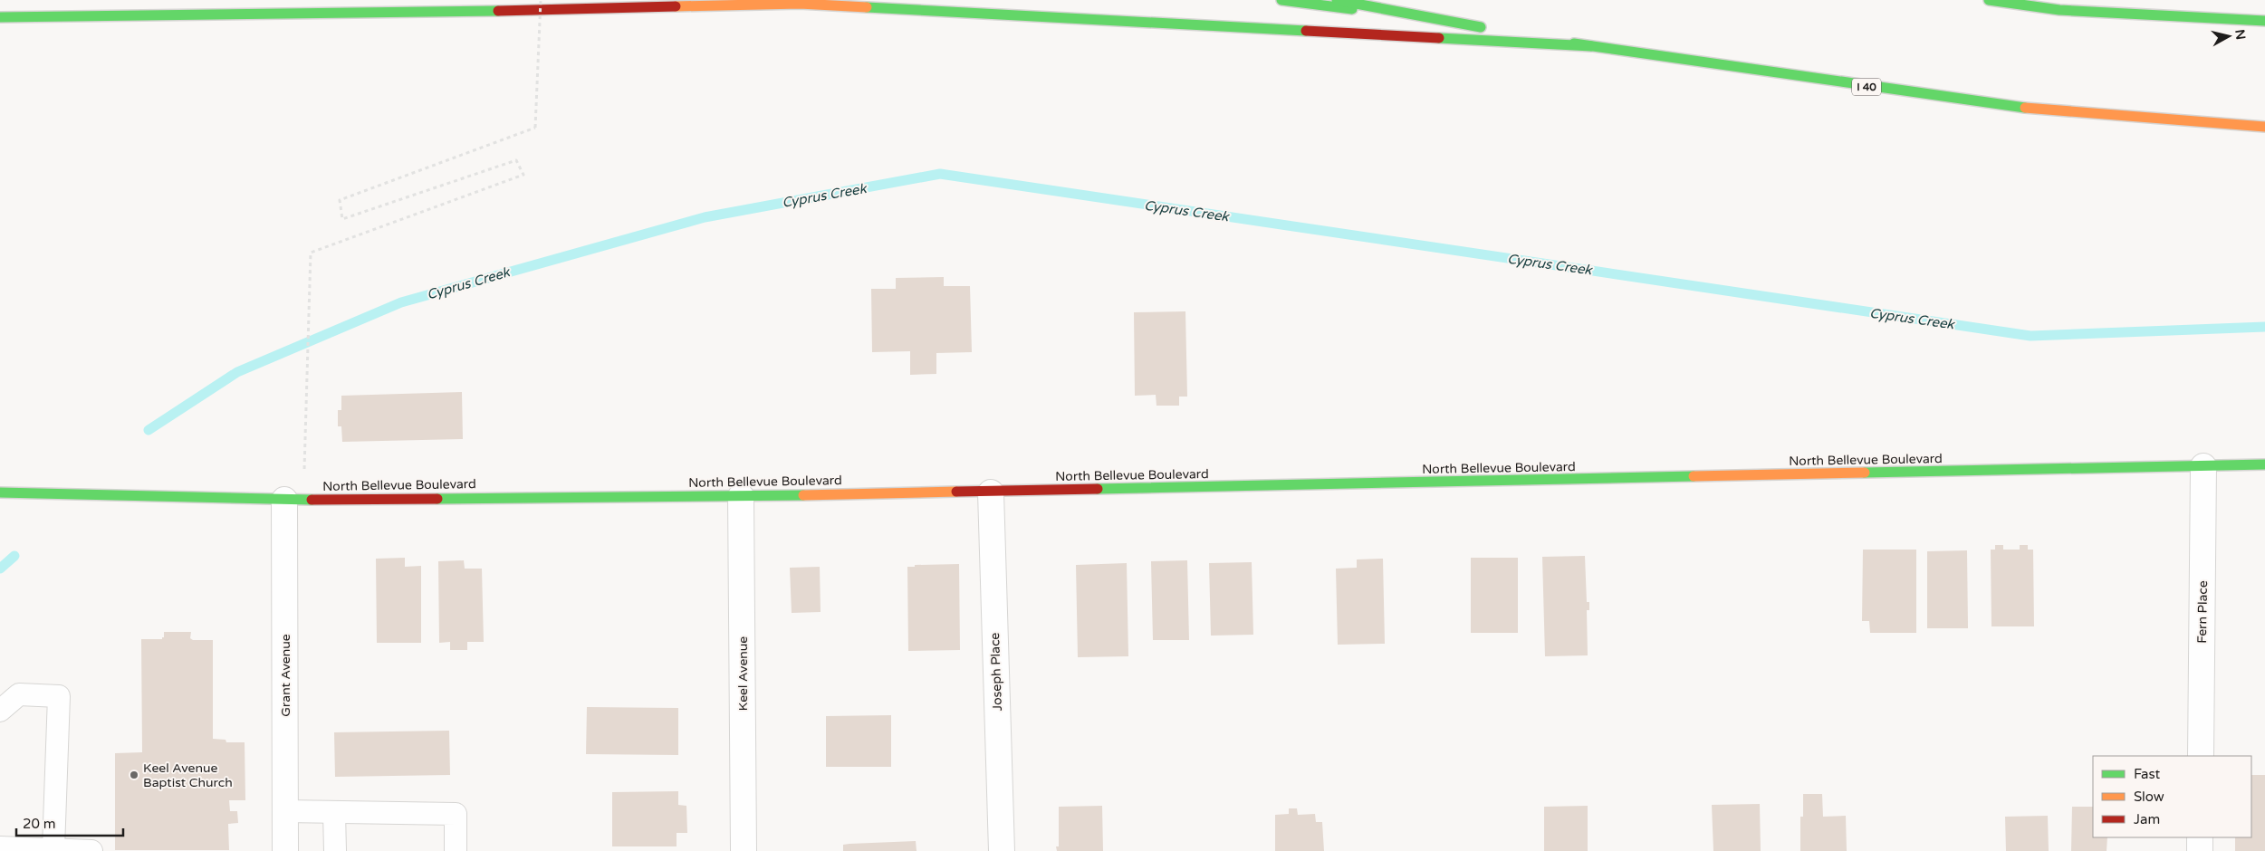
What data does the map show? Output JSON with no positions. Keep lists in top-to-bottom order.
{
  "streets": {
    "main road": ["I 40", "North Bellevue Boulevard"],
    "street": [
      "Fern Place",
      "Joseph Place",
      "Keel Avenue",
      "Grant Avenue"
    ]
  },
  "crossings": [
    ["North Bellevue Boulevard", "Fern Place"],
    ["North Bellevue Boulevard", "Joseph Place"],
    ["North Bellevue Boulevard", "Keel Avenue"],
    ["North Bellevue Boulevard", "Grant Avenue"]
  ],
  "water": ["Cyprus Creek"],
  "places": ["Keel Avenue Baptist Church"],
  "legend": ["Fast", "Slow", "Jam"],
  "scale_bar": "20 m",
  "north": "right"
}
